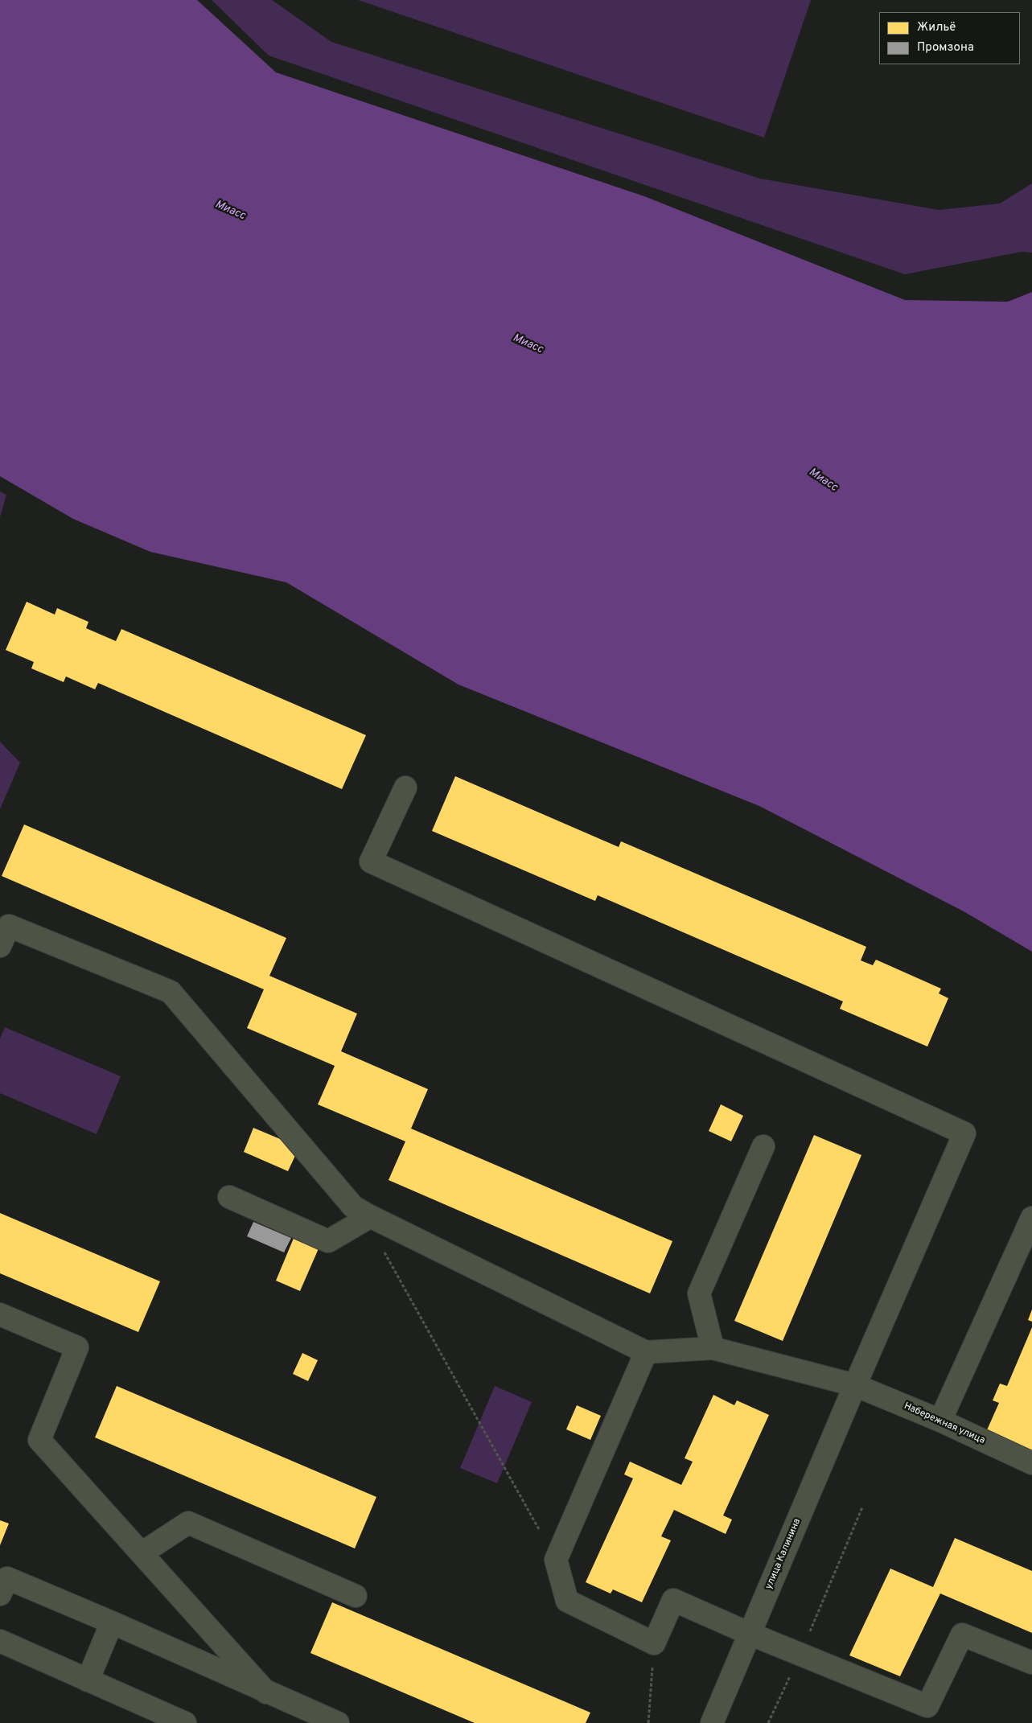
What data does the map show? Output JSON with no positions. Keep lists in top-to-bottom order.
{
  "streets": {
    "street": ["Набережная улица", "улица Калинина"]
  },
  "crossings": [
    ["Набережная улица", "улица Калинина"]
  ],
  "water": ["Миасс"],
  "legend": ["Жильё", "Промзона"]
}
